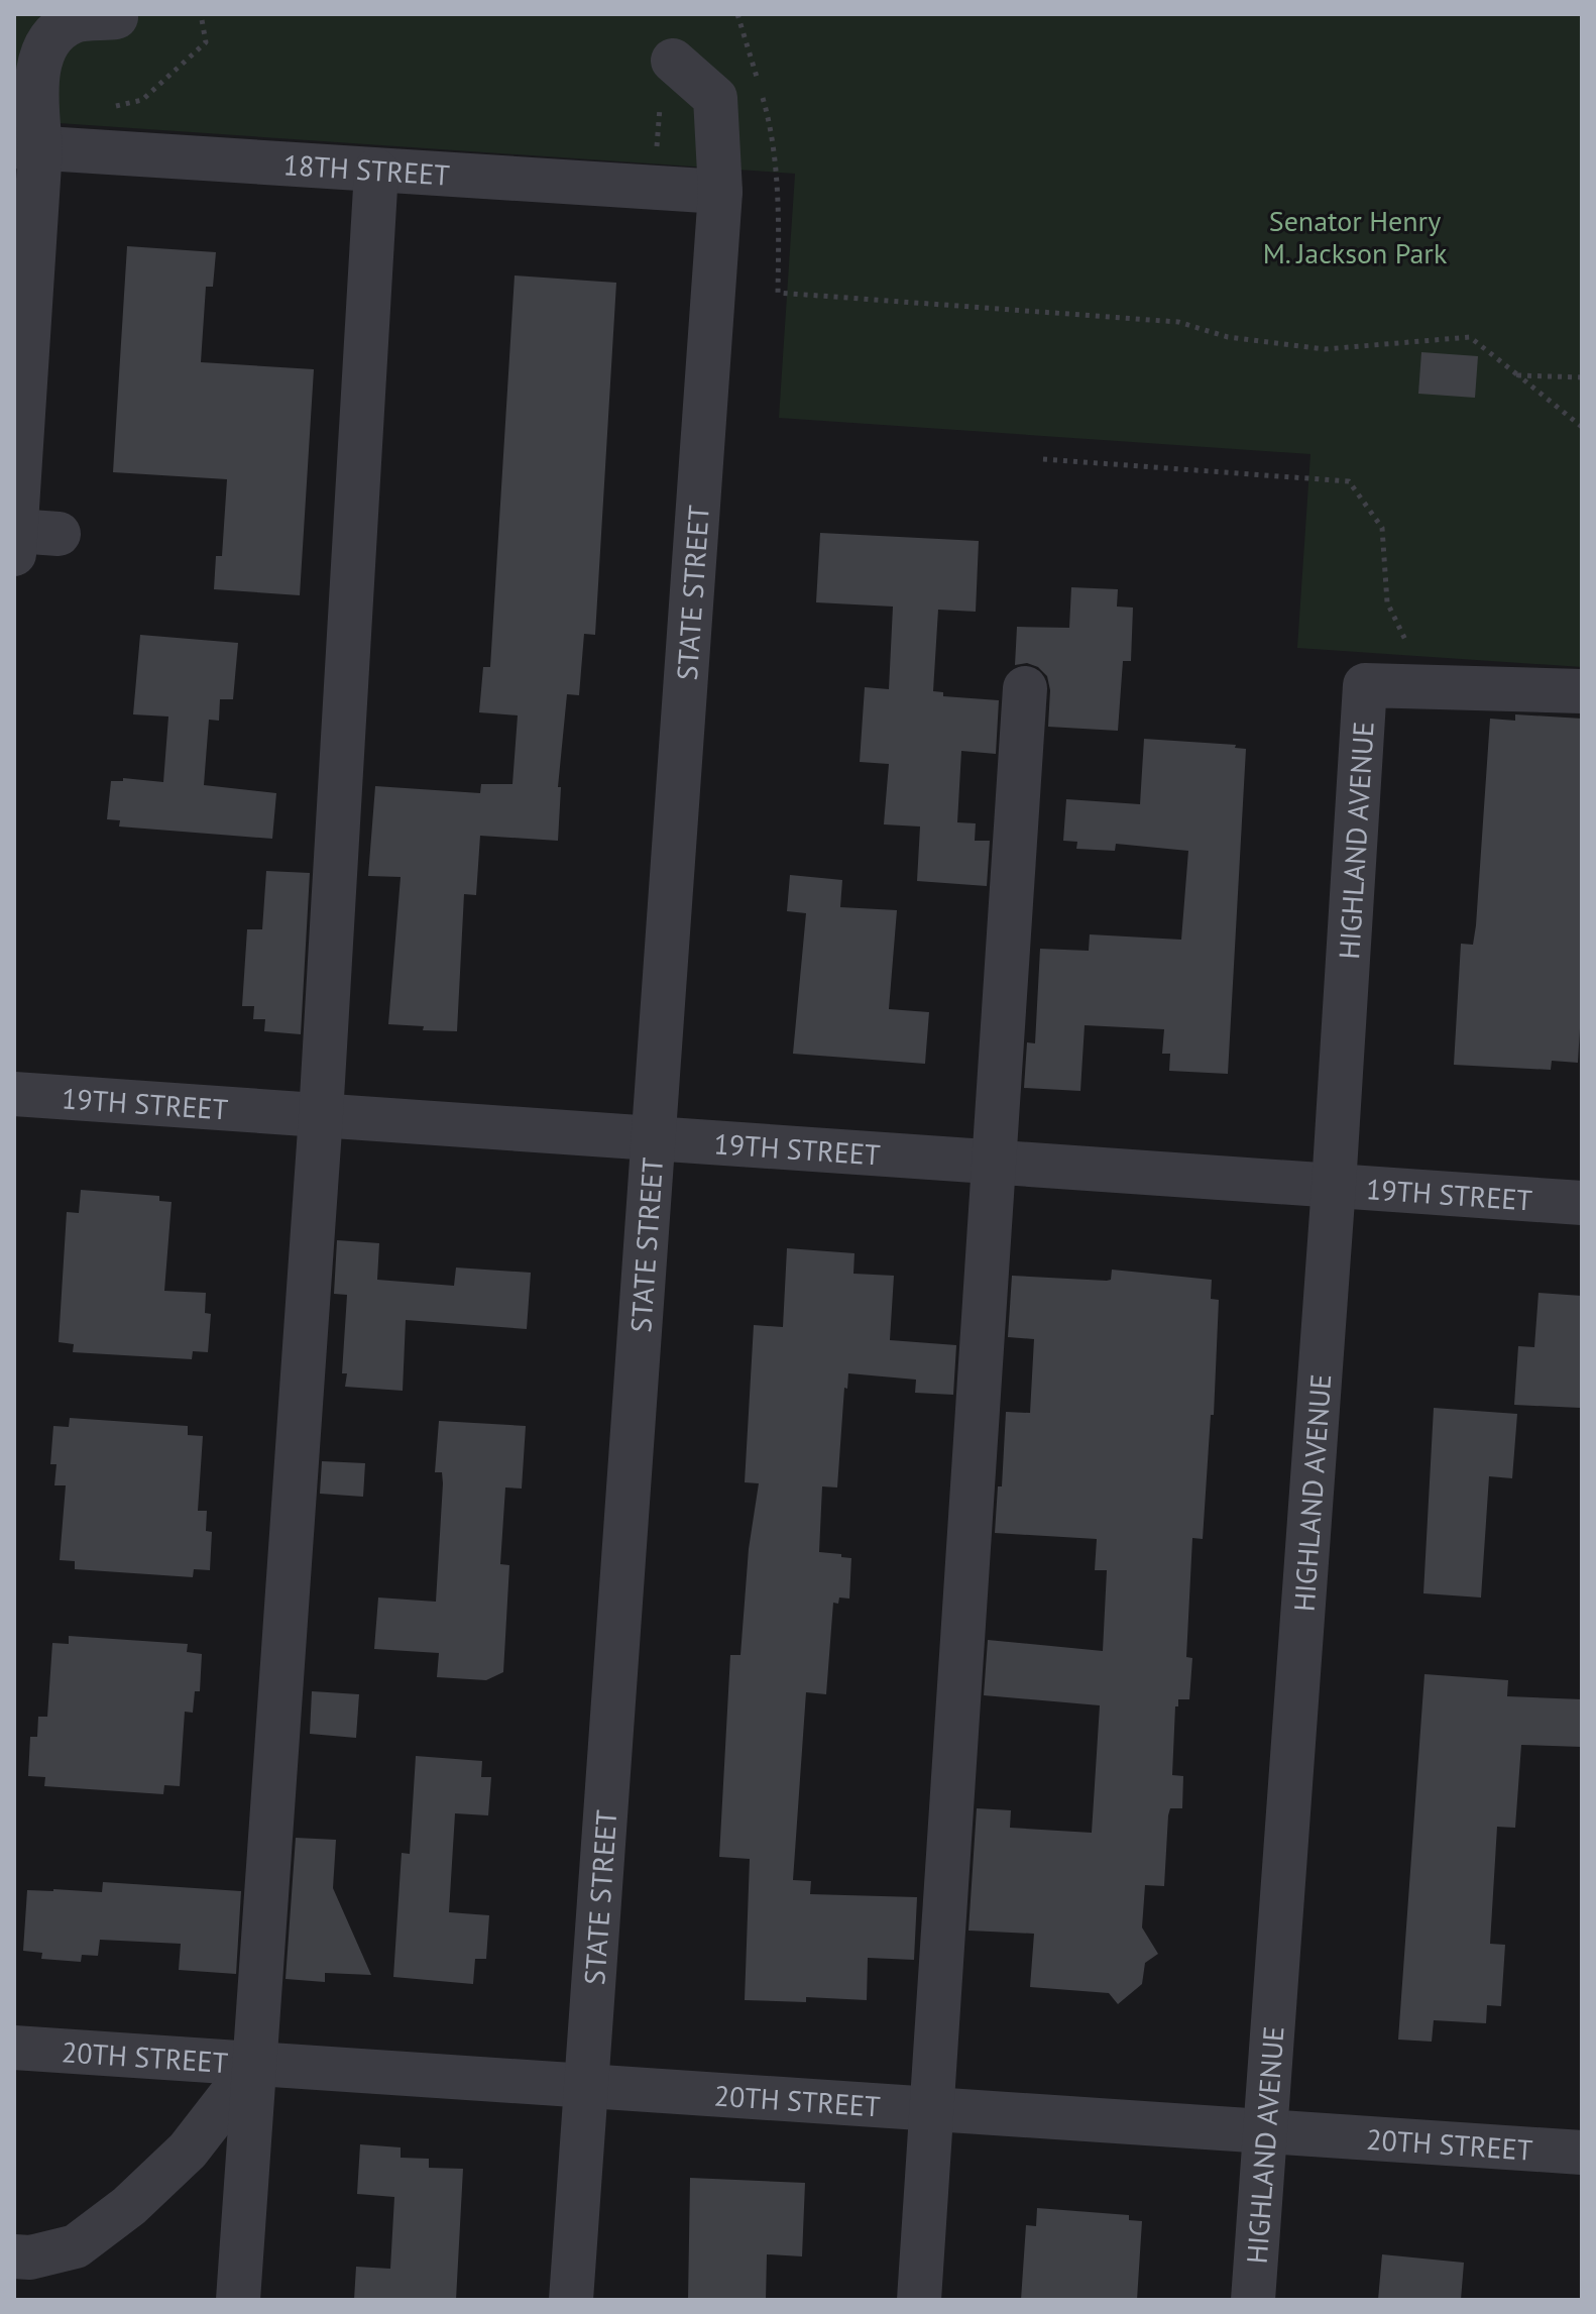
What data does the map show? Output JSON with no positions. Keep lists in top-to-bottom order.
{
  "streets": {
    "street": [
      "18TH STREET",
      "STATE STREET",
      "HIGHLAND AVENUE",
      "19TH STREET",
      "20TH STREET"
    ]
  },
  "crossings": [
    ["18TH STREET", "STATE STREET"],
    ["STATE STREET", "19TH STREET"],
    ["STATE STREET", "20TH STREET"],
    ["HIGHLAND AVENUE", "19TH STREET"],
    ["HIGHLAND AVENUE", "20TH STREET"]
  ],
  "parks": ["Senator Henry M. Jackson Park"]
}
